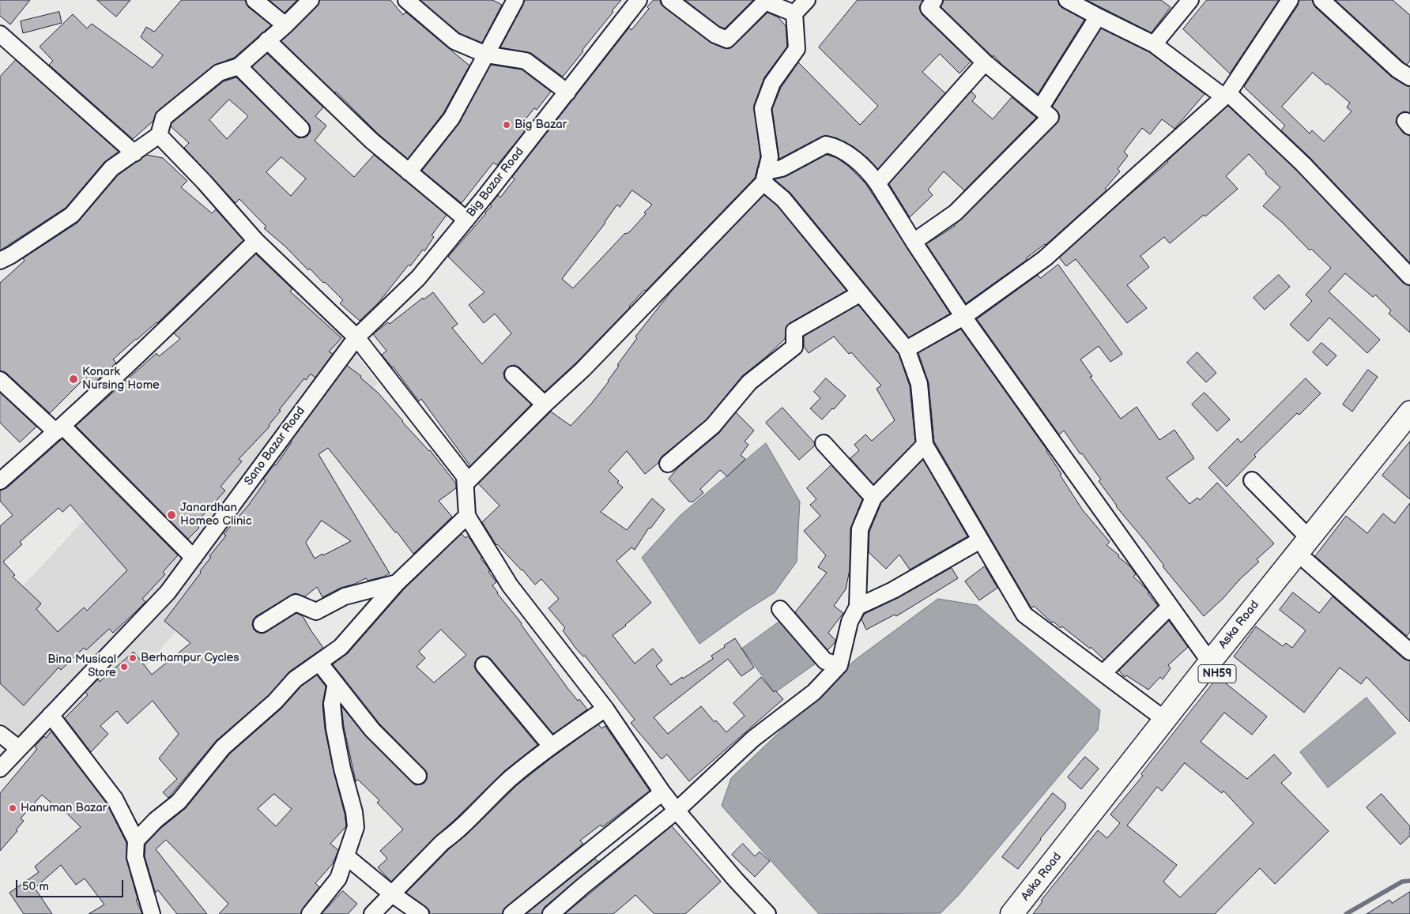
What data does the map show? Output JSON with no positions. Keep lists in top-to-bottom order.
{
  "streets": {
    "highway": ["Aska Road", "NH59"],
    "street": ["Big Bazar Road", "Sano Bazar Road"]
  },
  "crossings": [
    ["Big Bazar Road", "Sano Bazar Road"],
    ["Aska Road", "NH59"]
  ],
  "places": [
    "Big Bazar",
    "Konark Nursing Home",
    "Janardhan Homeo Clinic",
    "Berhampur Cycles",
    "Bina Musical Store",
    "Hanuman Bazar"
  ],
  "scale_bar": "50 m"
}
